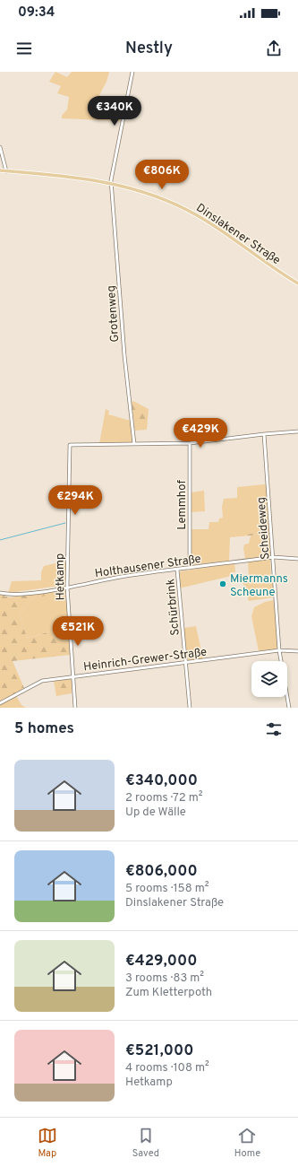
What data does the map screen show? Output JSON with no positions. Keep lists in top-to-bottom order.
{
  "streets": {
    "main road": ["Dinslakener Straße"],
    "street": [
      "Grotenweg",
      "Lemmhof",
      "Scheideweg",
      "Holthausener Straße",
      "Hetkamp",
      "Schürbrink",
      "Heinrich-Grewer-Straße"
    ]
  },
  "crossings": [
    ["Dinslakener Straße", "Grotenweg"],
    ["Grotenweg", "Hetkamp"],
    ["Lemmhof", "Holthausener Straße"],
    ["Scheideweg", "Holthausener Straße"],
    ["Scheideweg", "Heinrich-Grewer-Straße"],
    ["Holthausener Straße", "Hetkamp"],
    ["Holthausener Straße", "Schürbrink"],
    ["Hetkamp", "Heinrich-Grewer-Straße"],
    ["Schürbrink", "Heinrich-Grewer-Straße"]
  ],
  "places": ["Miermanns Scheune"],
  "page": {
    "status": "09:34",
    "header": "Nestly",
    "price": [
      "€340K",
      "€806K",
      "€429K",
      "€294K",
      "€521K"
    ],
    "heading": "5 homes",
    "list": [
      {
        "name": "€340,000",
        "note": "2 rooms · 72 m² · Up de Wälle"
      },
      {
        "name": "€806,000",
        "note": "5 rooms · 158 m² · Dinslakener Straße"
      },
      {
        "name": "€429,000",
        "note": "3 rooms · 83 m² · Zum Kletterpoth"
      },
      {
        "name": "€521,000",
        "note": "4 rooms · 108 m² · Hetkamp"
      }
    ],
    "tabs": ["Map", "Saved", "Home"]
  }
}
